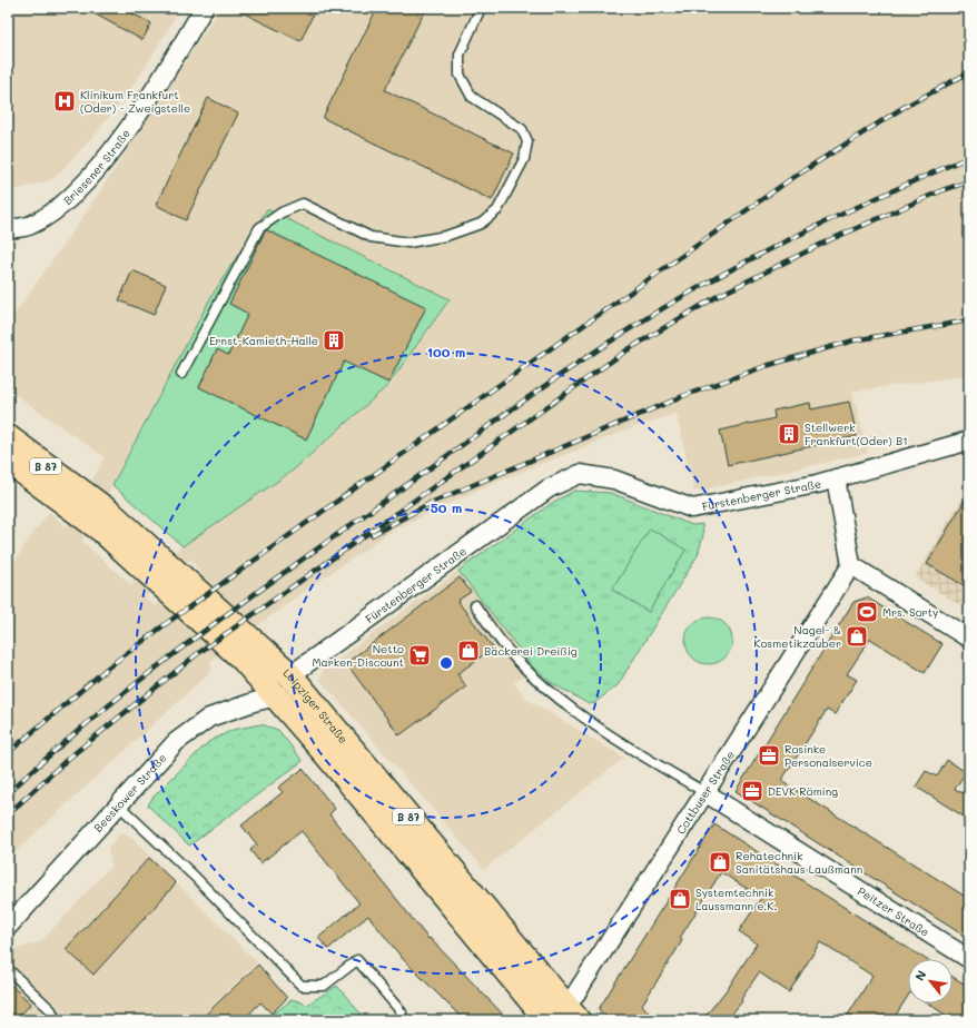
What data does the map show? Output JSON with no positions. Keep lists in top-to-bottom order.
{
  "streets": {
    "main road": ["B 87", "Leipziger Straße"],
    "street": [
      "Briesener Straße",
      "Fürstenberger Straße",
      "Cottbuser Straße",
      "Beeskower Straße",
      "Peitzer Straße"
    ]
  },
  "crossings": [
    ["Fürstenberger Straße", "Leipziger Straße"],
    ["Fürstenberger Straße", "Cottbuser Straße"],
    ["Leipziger Straße", "Cottbuser Straße"],
    ["Leipziger Straße", "Beeskower Straße"],
    ["Cottbuser Straße", "Peitzer Straße"]
  ],
  "places": {
    "hospital": ["Klinikum Frankfurt (Oder) - Zweigstelle"],
    "building": ["Ernst-Kamieth-Halle", "Stellwerk Frankfurt(Oder) B1"],
    "sports": ["Mrs. Sorty"],
    "shop": [
      "Nagel- & Kosmetikzauber",
      "Bäckerei Dreißig",
      "Rehatechnik Sanitätshaus Laußmann",
      "Systemtechnik Laussmann e.K."
    ],
    "supermarket": ["Netto Marken-Discount"],
    "office": ["Rosinke Personalservice", "DEVK Röming"]
  },
  "north": "top left",
  "rings": ["100 m", "50 m"]
}
